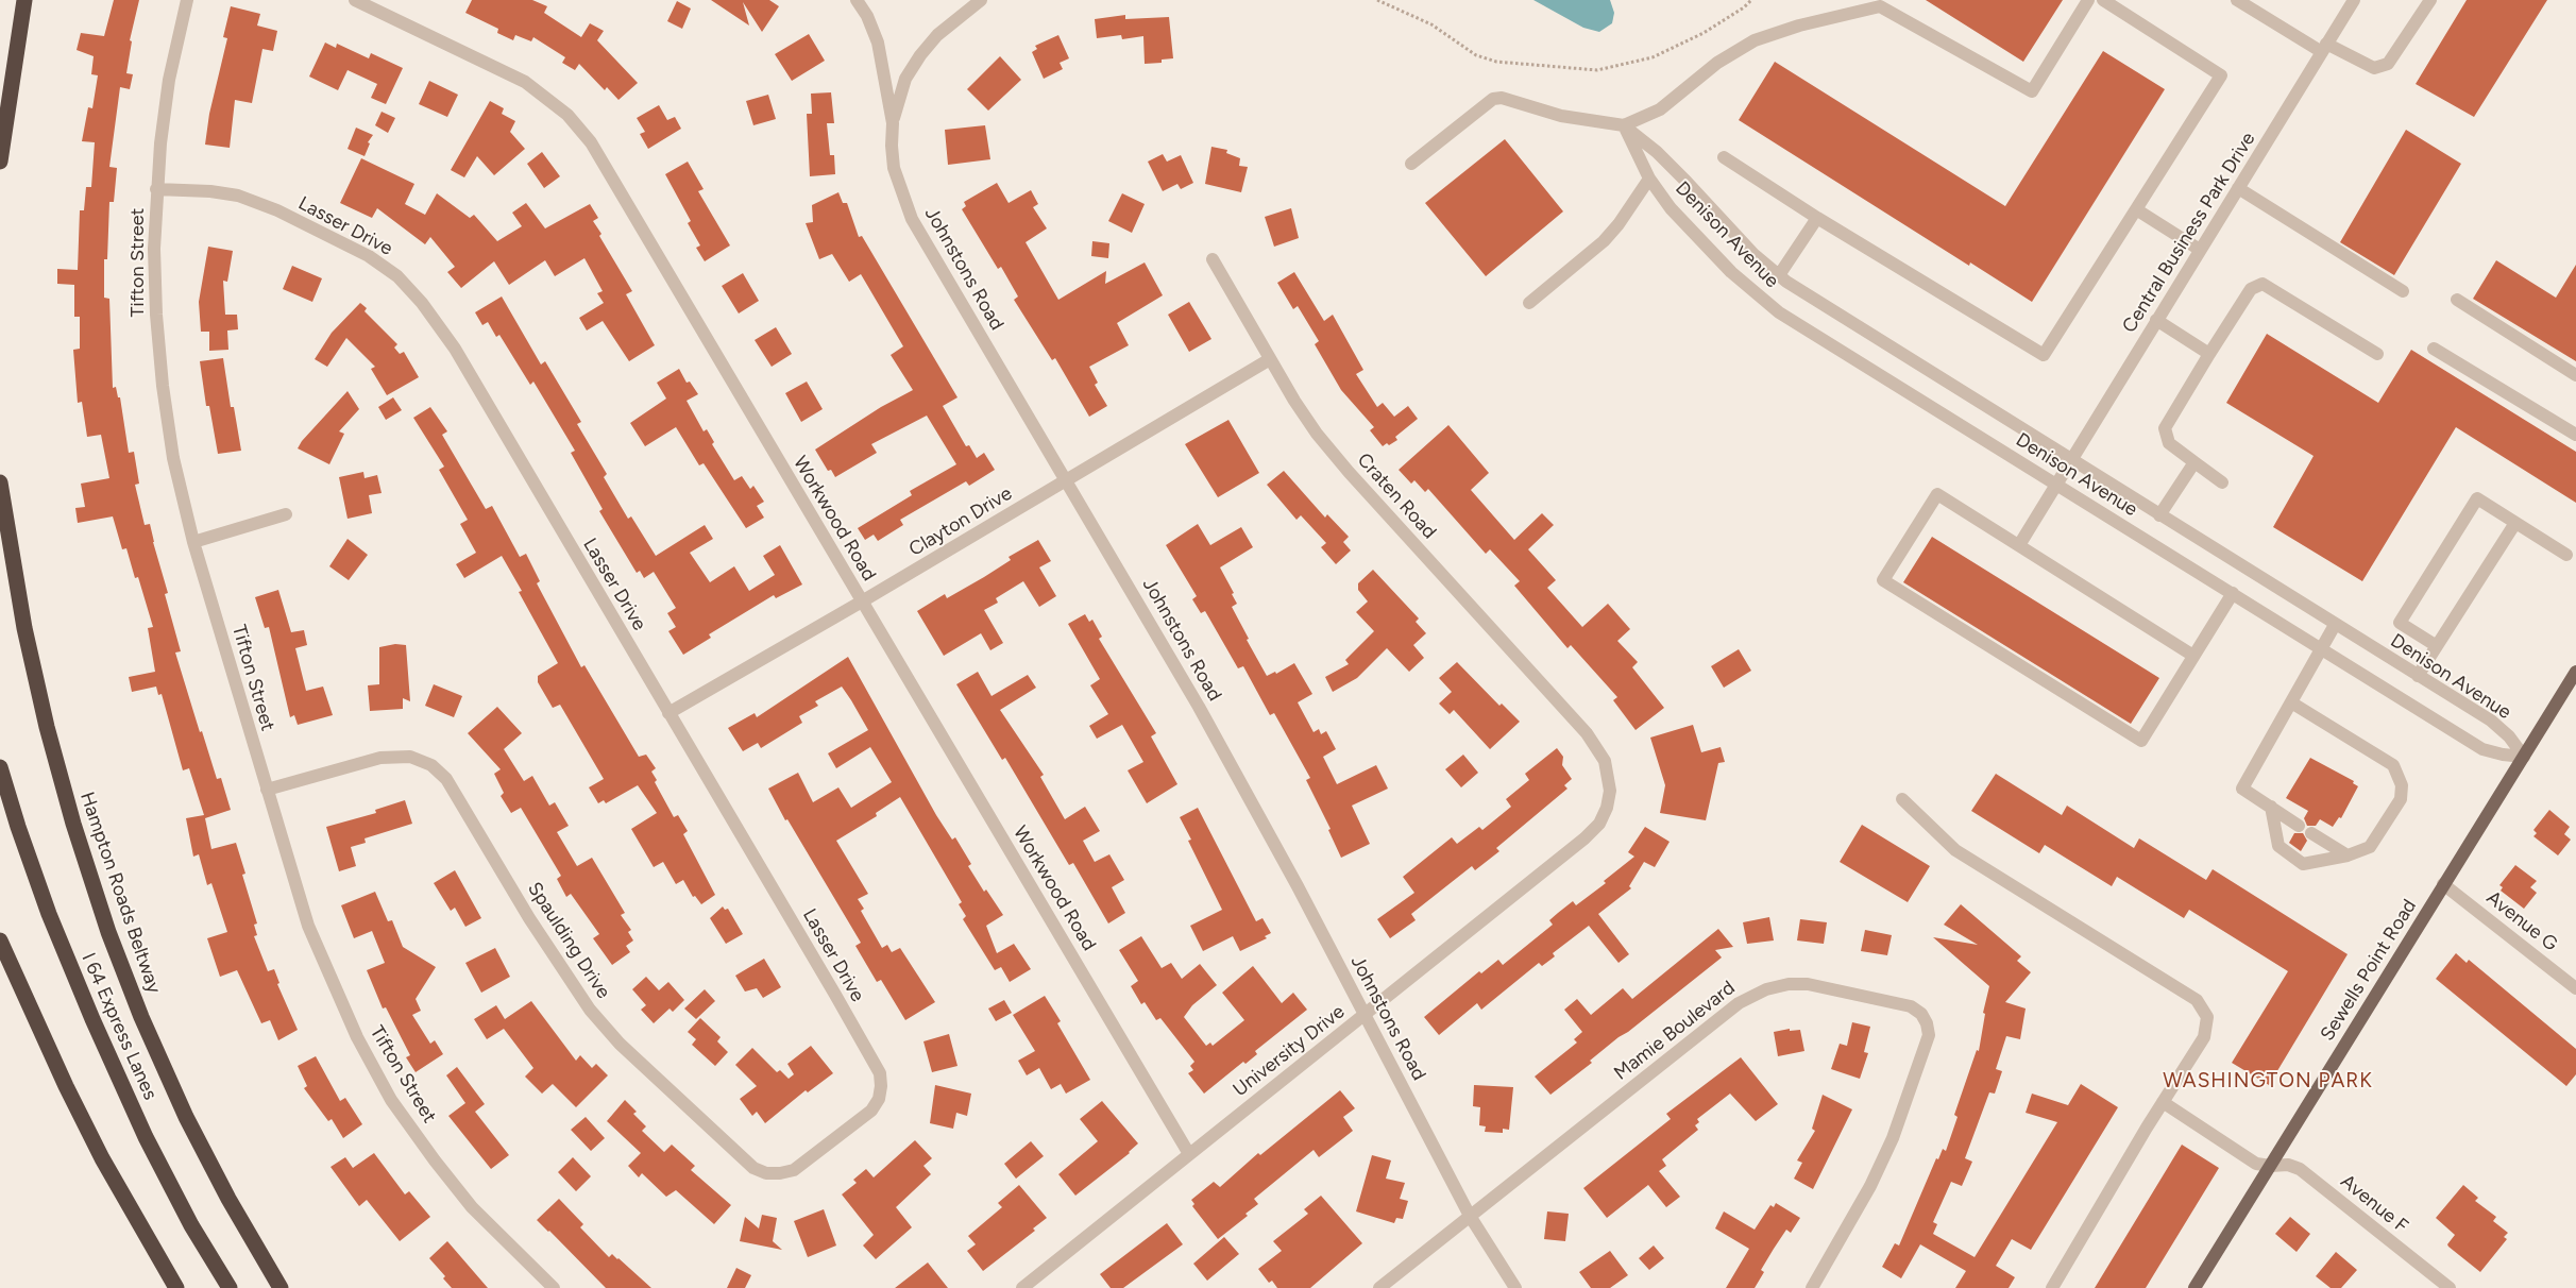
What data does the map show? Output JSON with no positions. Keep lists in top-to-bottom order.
{
  "streets": {
    "highway": ["Hampton Roads Beltway", "I 64 Express Lanes"],
    "main road": ["Sewells Point Road"],
    "street": [
      "Lasser Drive",
      "Central Business Park Drive",
      "Denison Avenue",
      "Tifton Street",
      "Johnstons Road",
      "Craten Road",
      "Workwood Road",
      "Clayton Drive",
      "Avenue G",
      "Spaulding Drive",
      "Mamie Boulevard",
      "University Drive",
      "Avenue F"
    ]
  },
  "crossings": [
    ["Lasser Drive", "Tifton Street"],
    ["Lasser Drive", "Clayton Drive"],
    ["Lasser Drive", "Spaulding Drive"],
    ["Central Business Park Drive", "Denison Avenue"],
    ["Denison Avenue", "Sewells Point Road"],
    ["Tifton Street", "Spaulding Drive"],
    ["Johnstons Road", "Clayton Drive"],
    ["Johnstons Road", "Mamie Boulevard"],
    ["Johnstons Road", "University Drive"],
    ["Craten Road", "Clayton Drive"],
    ["Craten Road", "University Drive"],
    ["Workwood Road", "Clayton Drive"],
    ["Workwood Road", "University Drive"],
    ["Avenue G", "Sewells Point Road"],
    ["Sewells Point Road", "Avenue F"]
  ],
  "districts": ["WASHINGTON PARK"]
}
